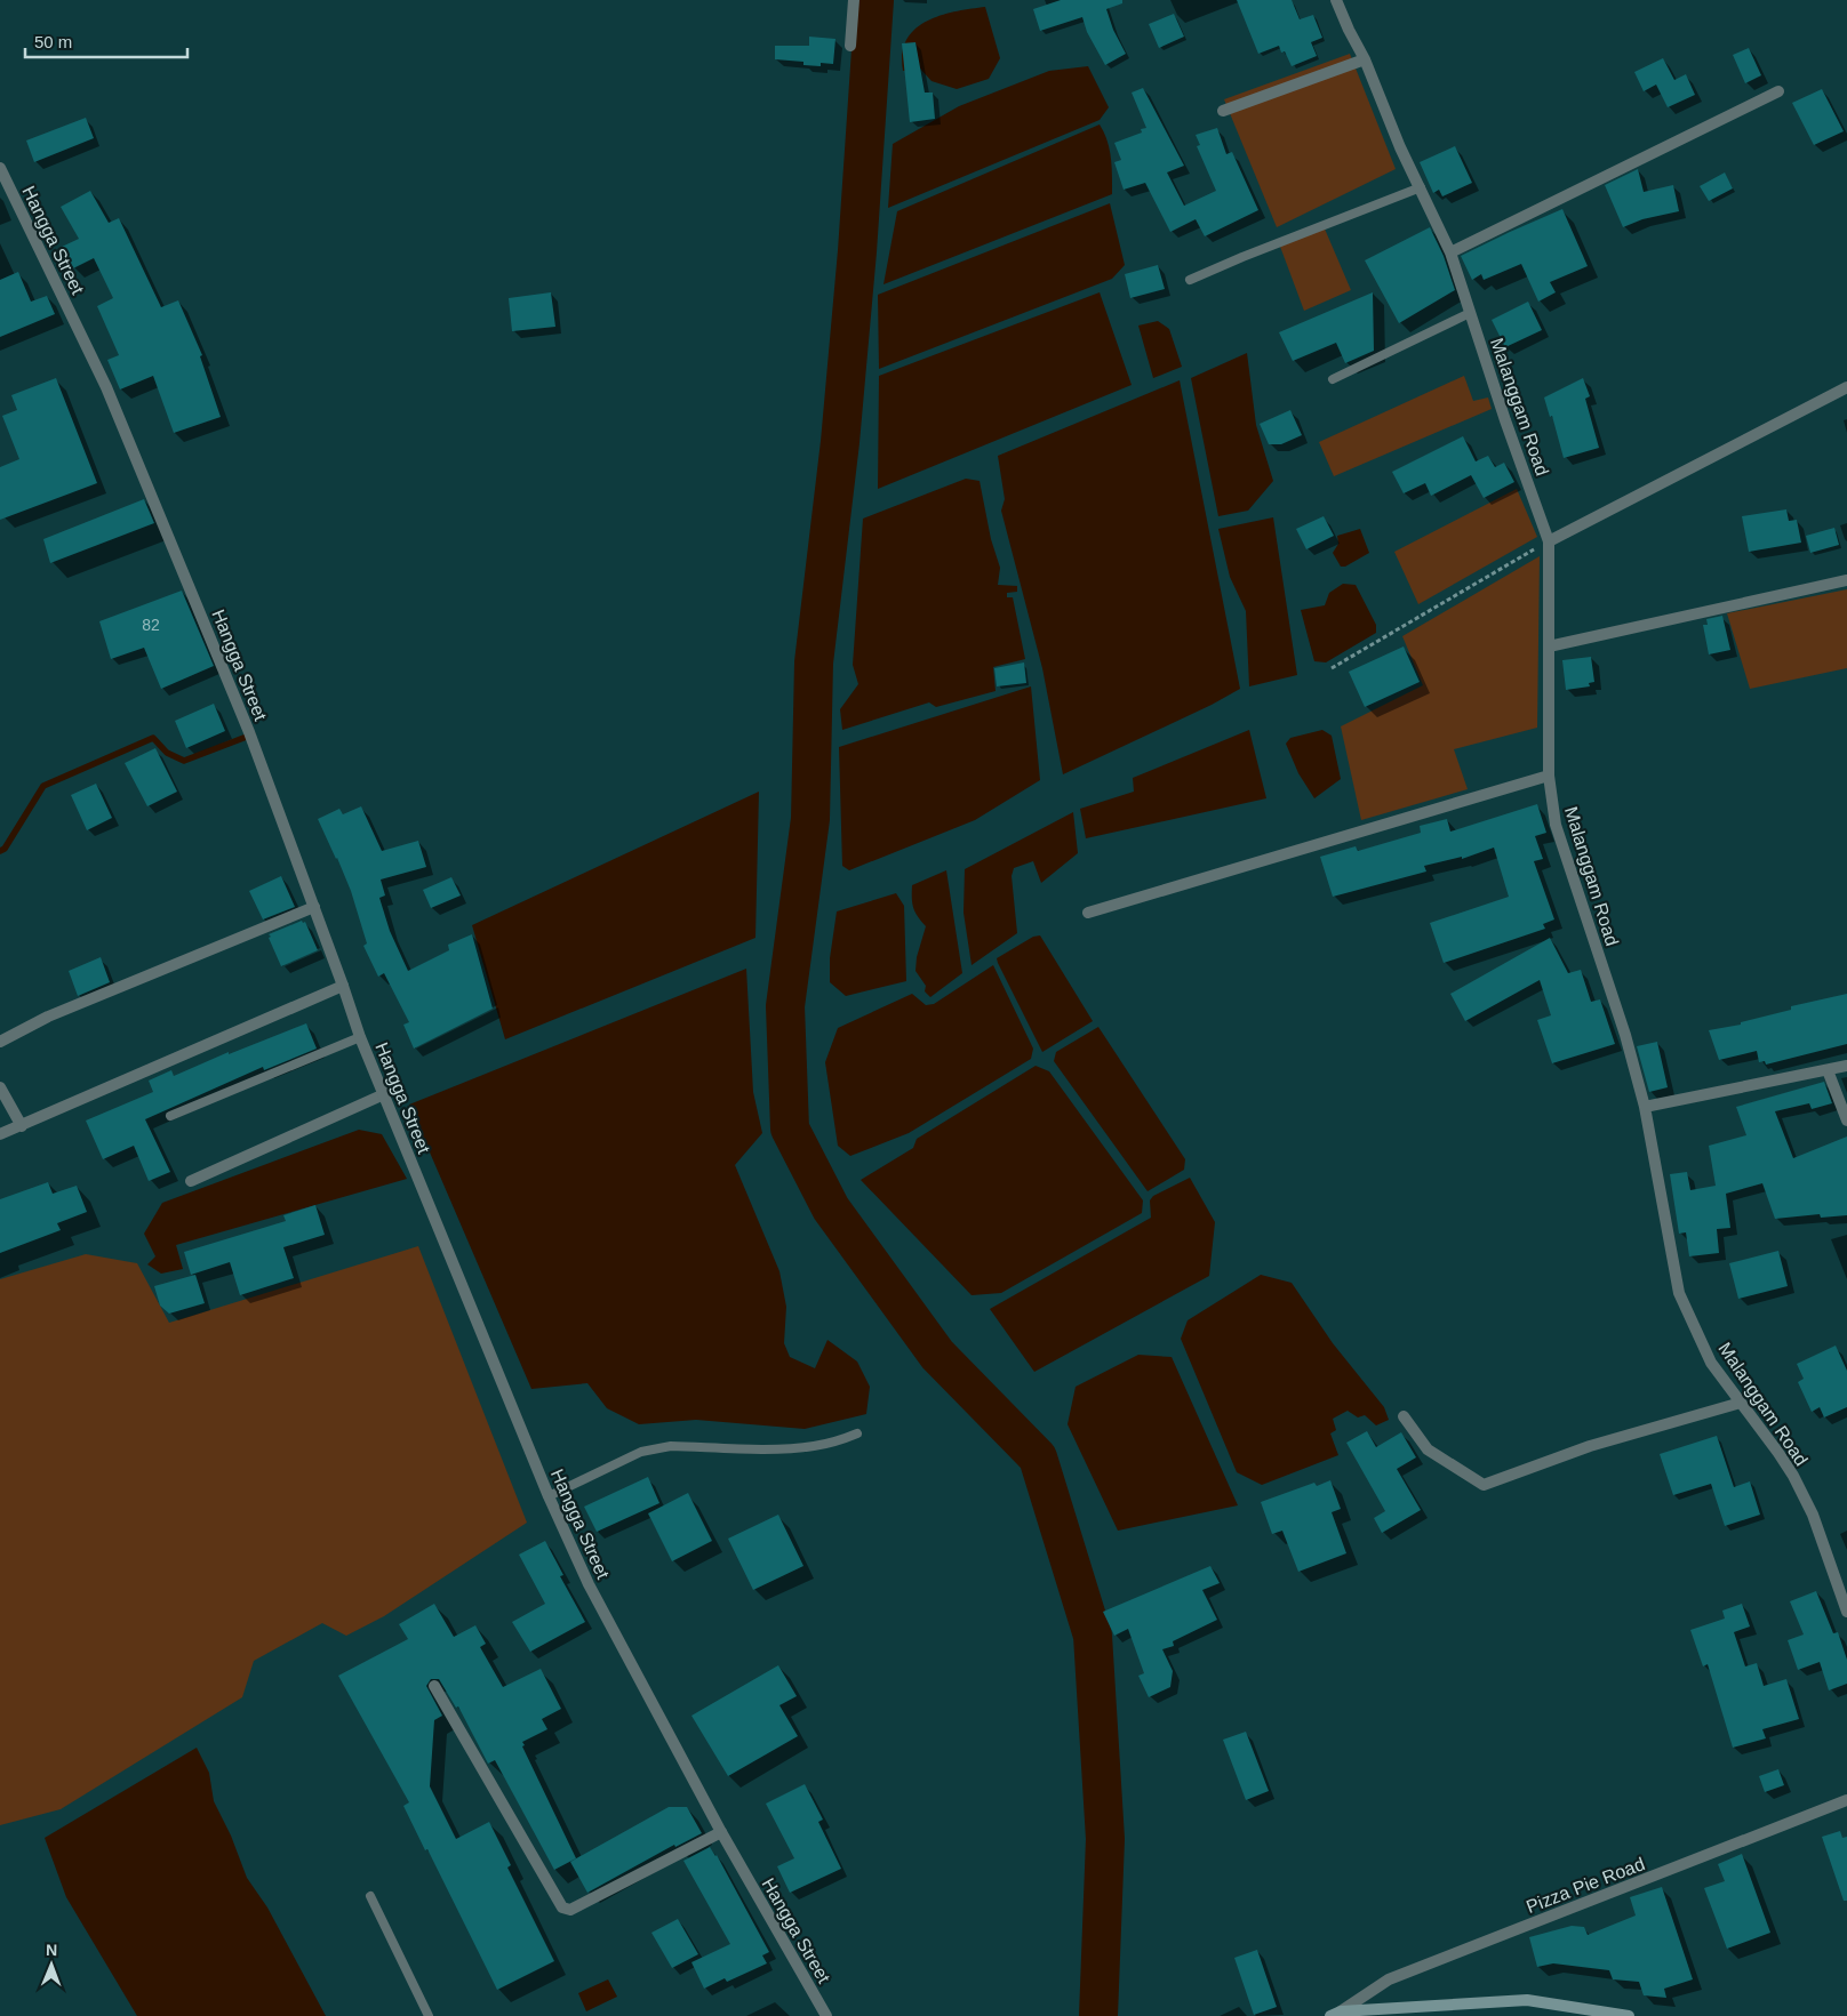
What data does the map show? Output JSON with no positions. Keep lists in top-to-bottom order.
{
  "streets": {
    "street": ["Hangga Street", "Malanggam Road", "Pizza Pie Road"]
  },
  "house_numbers": ["82"],
  "scale_bar": "50 m",
  "north": "top"
}
